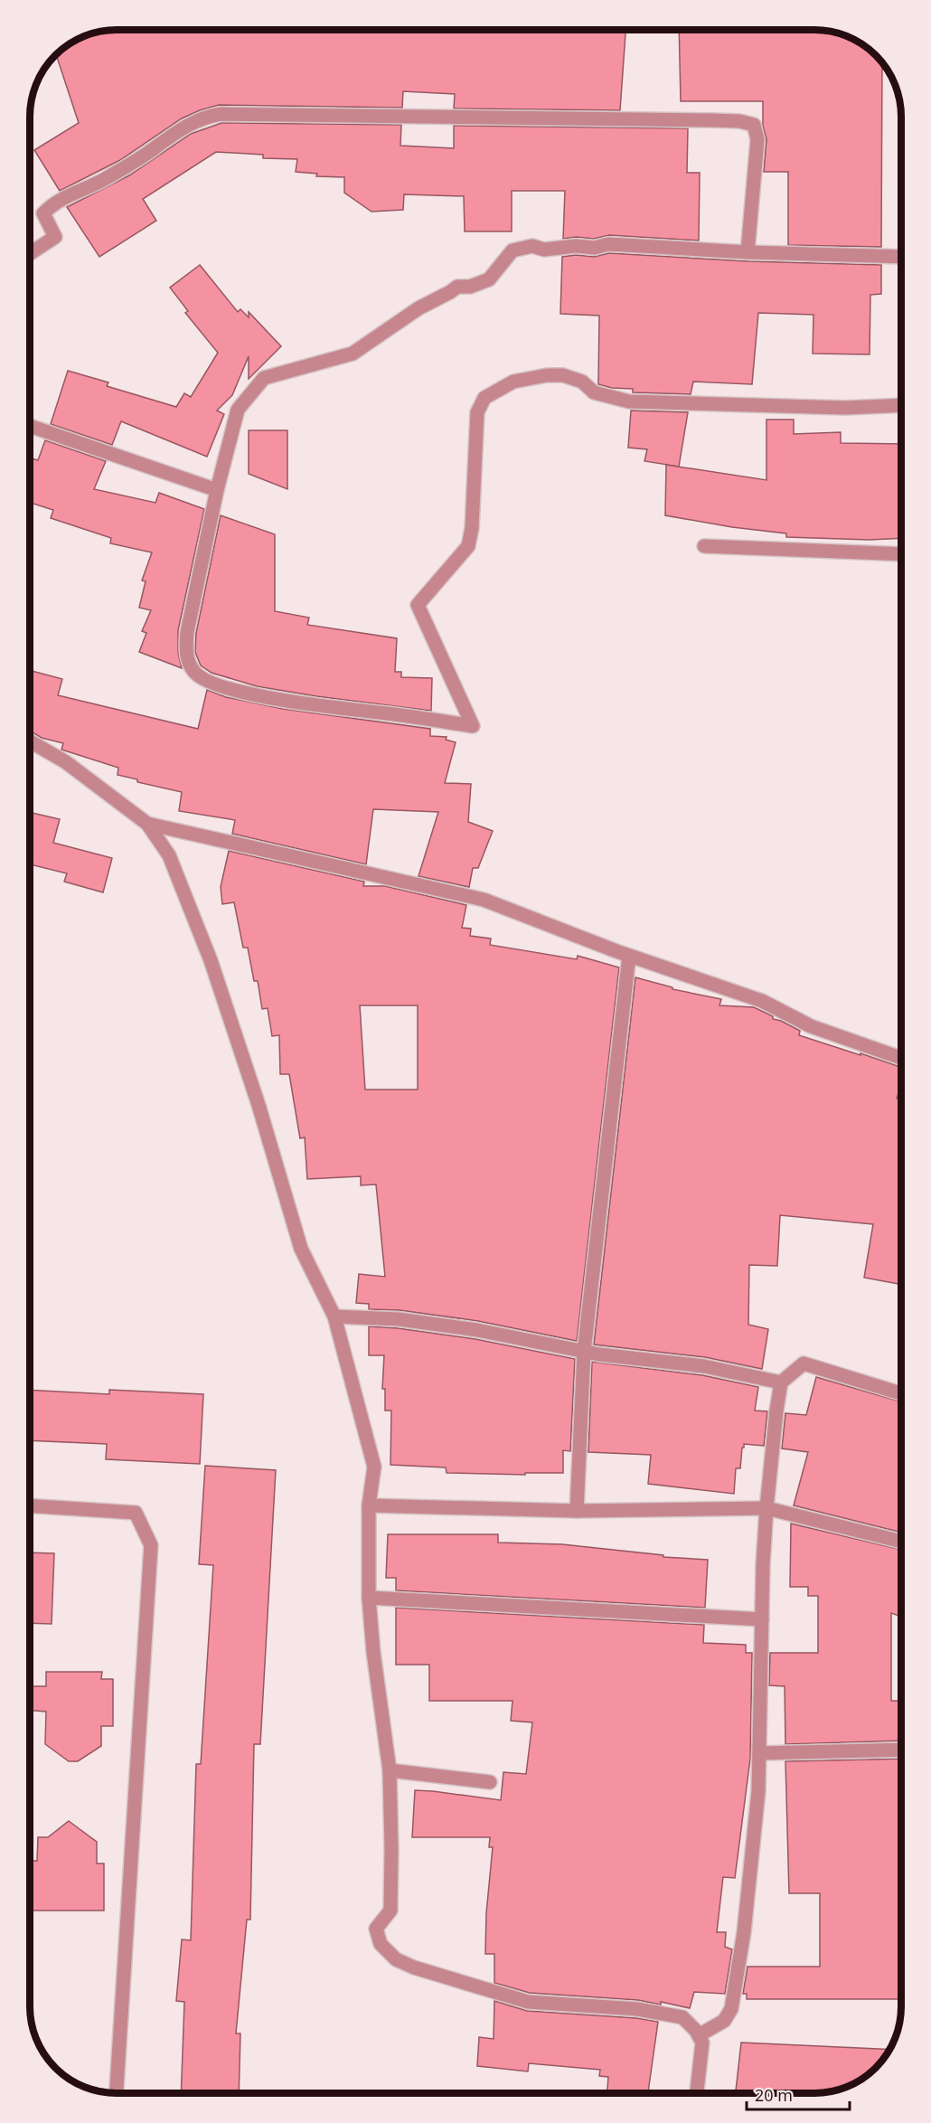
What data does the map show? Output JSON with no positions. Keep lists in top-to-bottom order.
{
  "scale_bar": "20 m"
}
